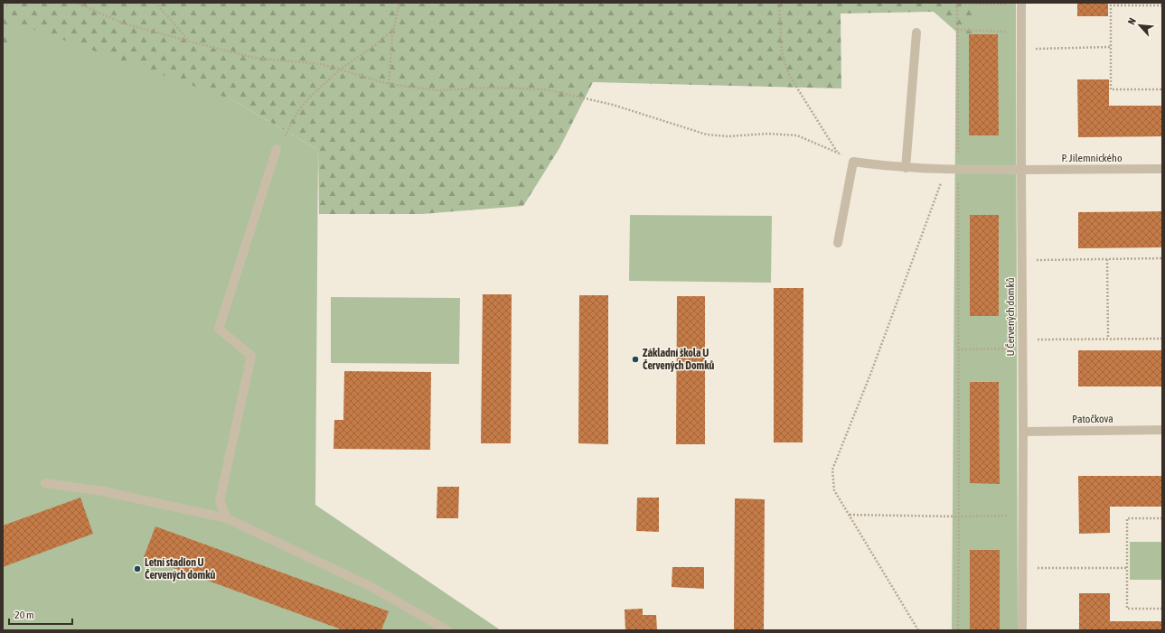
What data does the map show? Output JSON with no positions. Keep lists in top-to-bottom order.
{
  "streets": {
    "street": ["P. Jilemnického", "U Červených domků", "Patočkova"]
  },
  "crossings": [
    ["P. Jilemnického", "U Červených domků"],
    ["U Červených domků", "Patočkova"]
  ],
  "places": ["Základní škola U Červených Domků", "Letní stadion U Červených domků"],
  "scale_bar": "20 m",
  "north": "top left"
}
